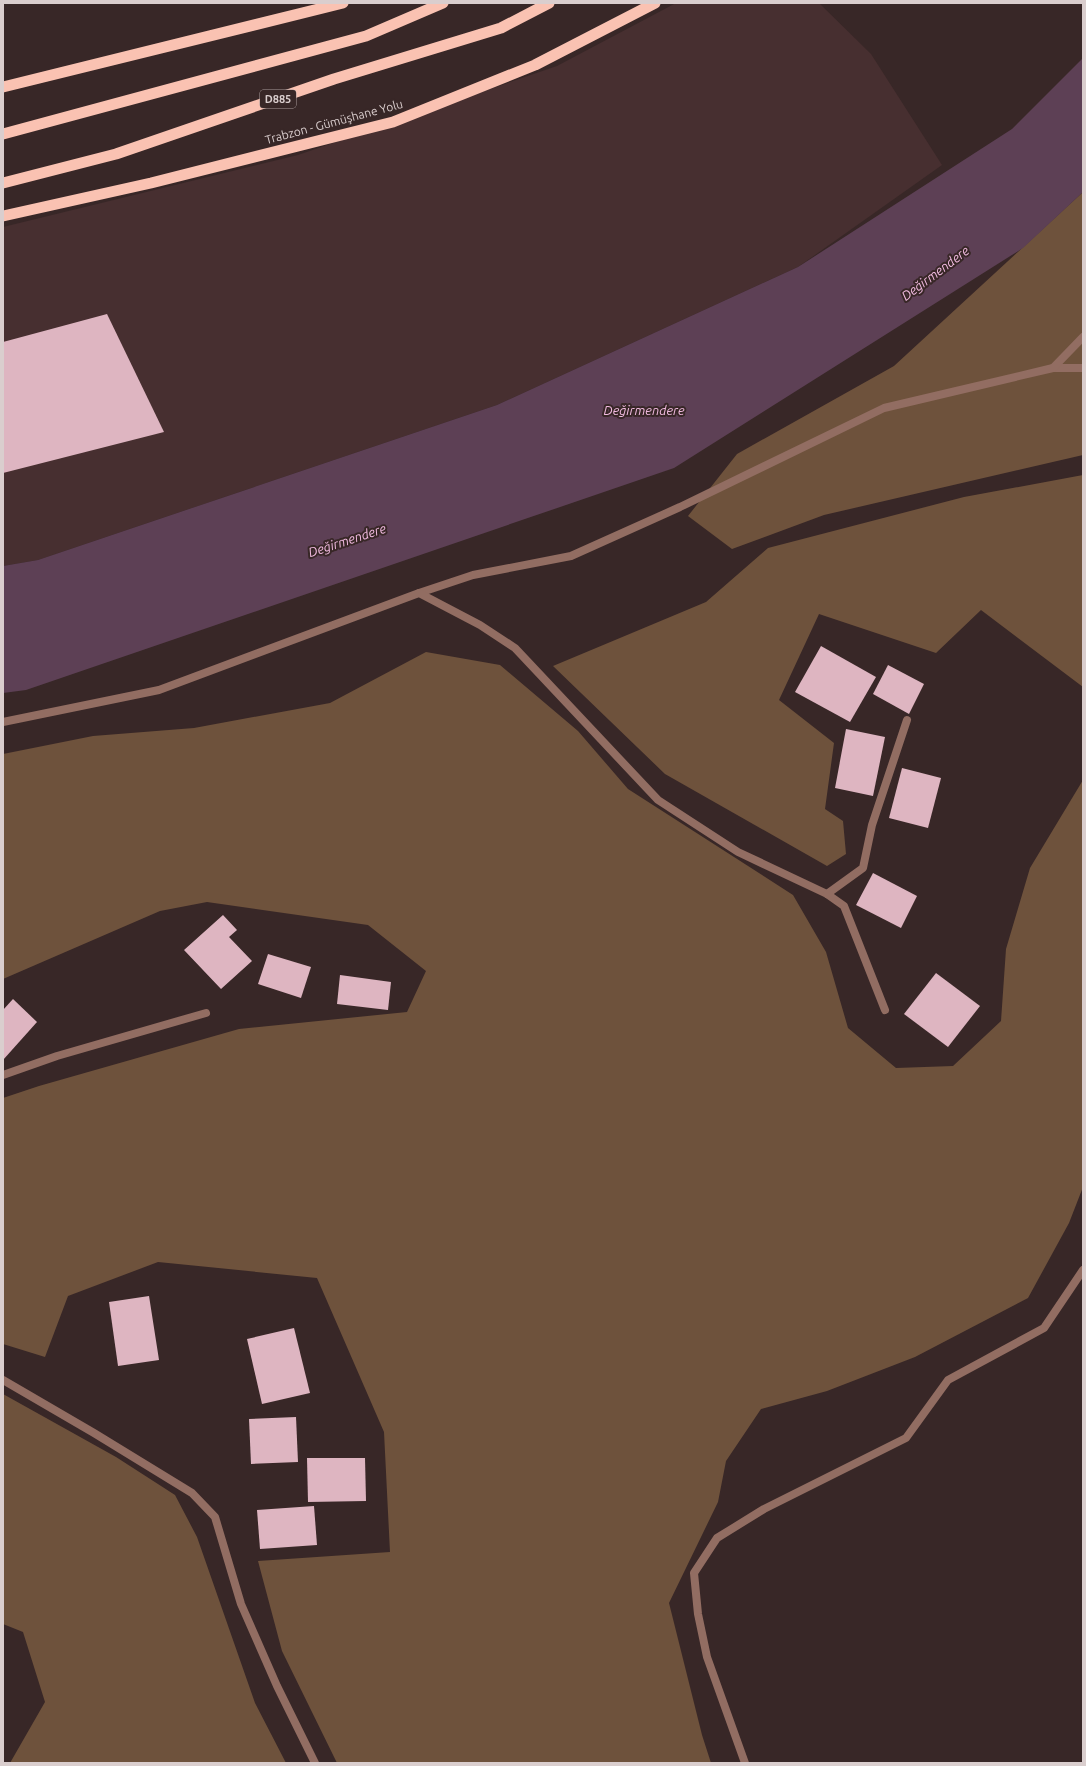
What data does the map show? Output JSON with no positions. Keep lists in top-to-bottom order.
{
  "streets": {
    "highway": ["D885", "Trabzon - Gümüşhane Yolu"]
  },
  "water": ["Değirmendere"]
}
